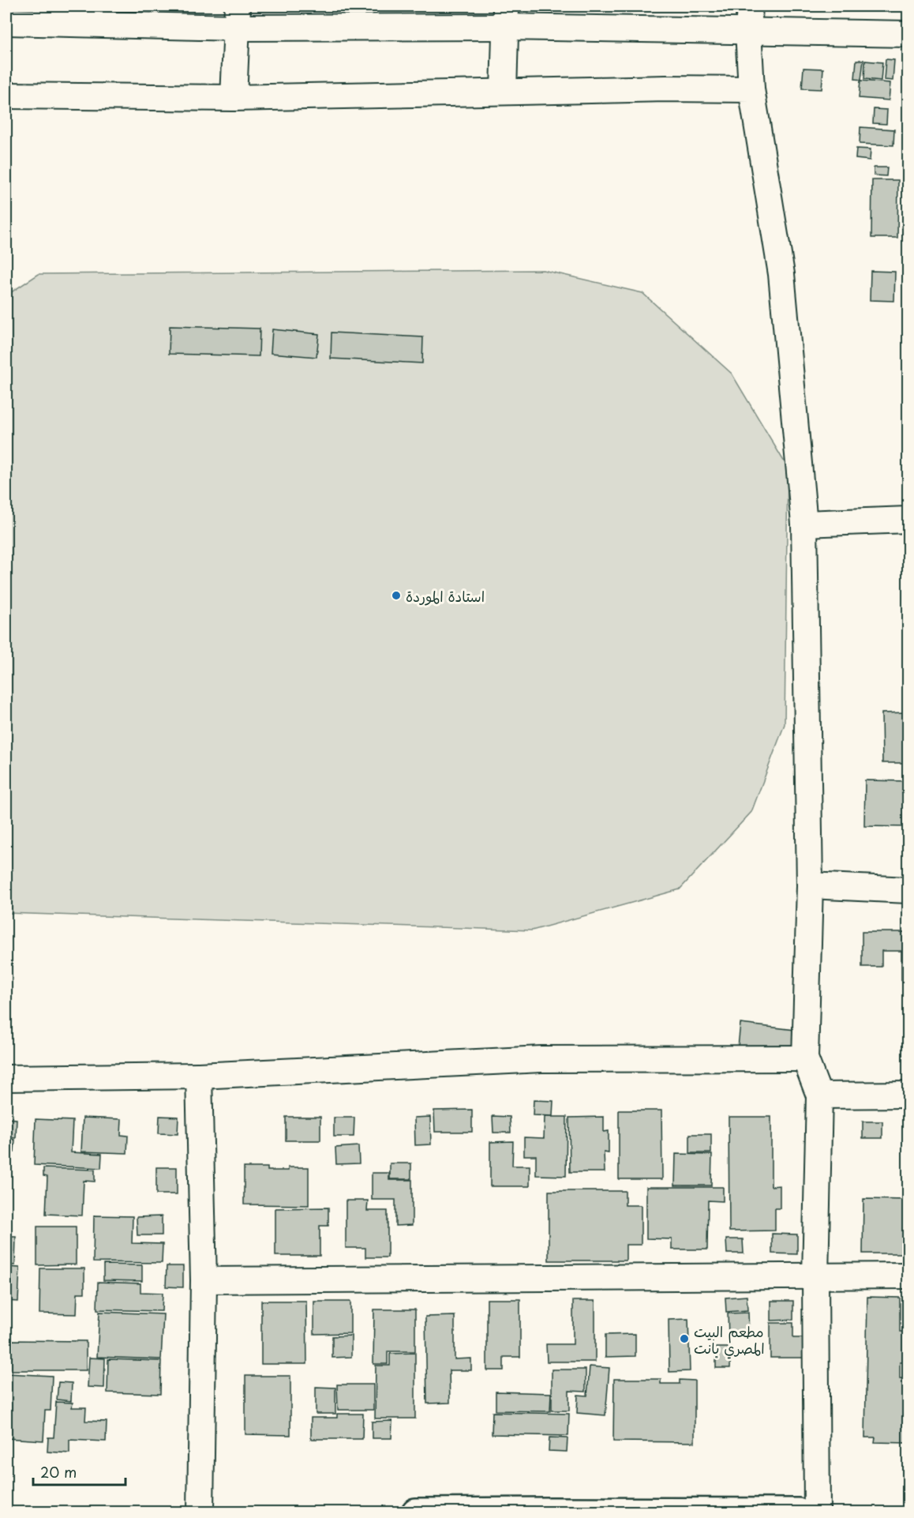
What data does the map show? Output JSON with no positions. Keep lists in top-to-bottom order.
{
  "places": ["استادة الموردة", "مطعم البيت المصري بانت"],
  "scale_bar": "20 m"
}
